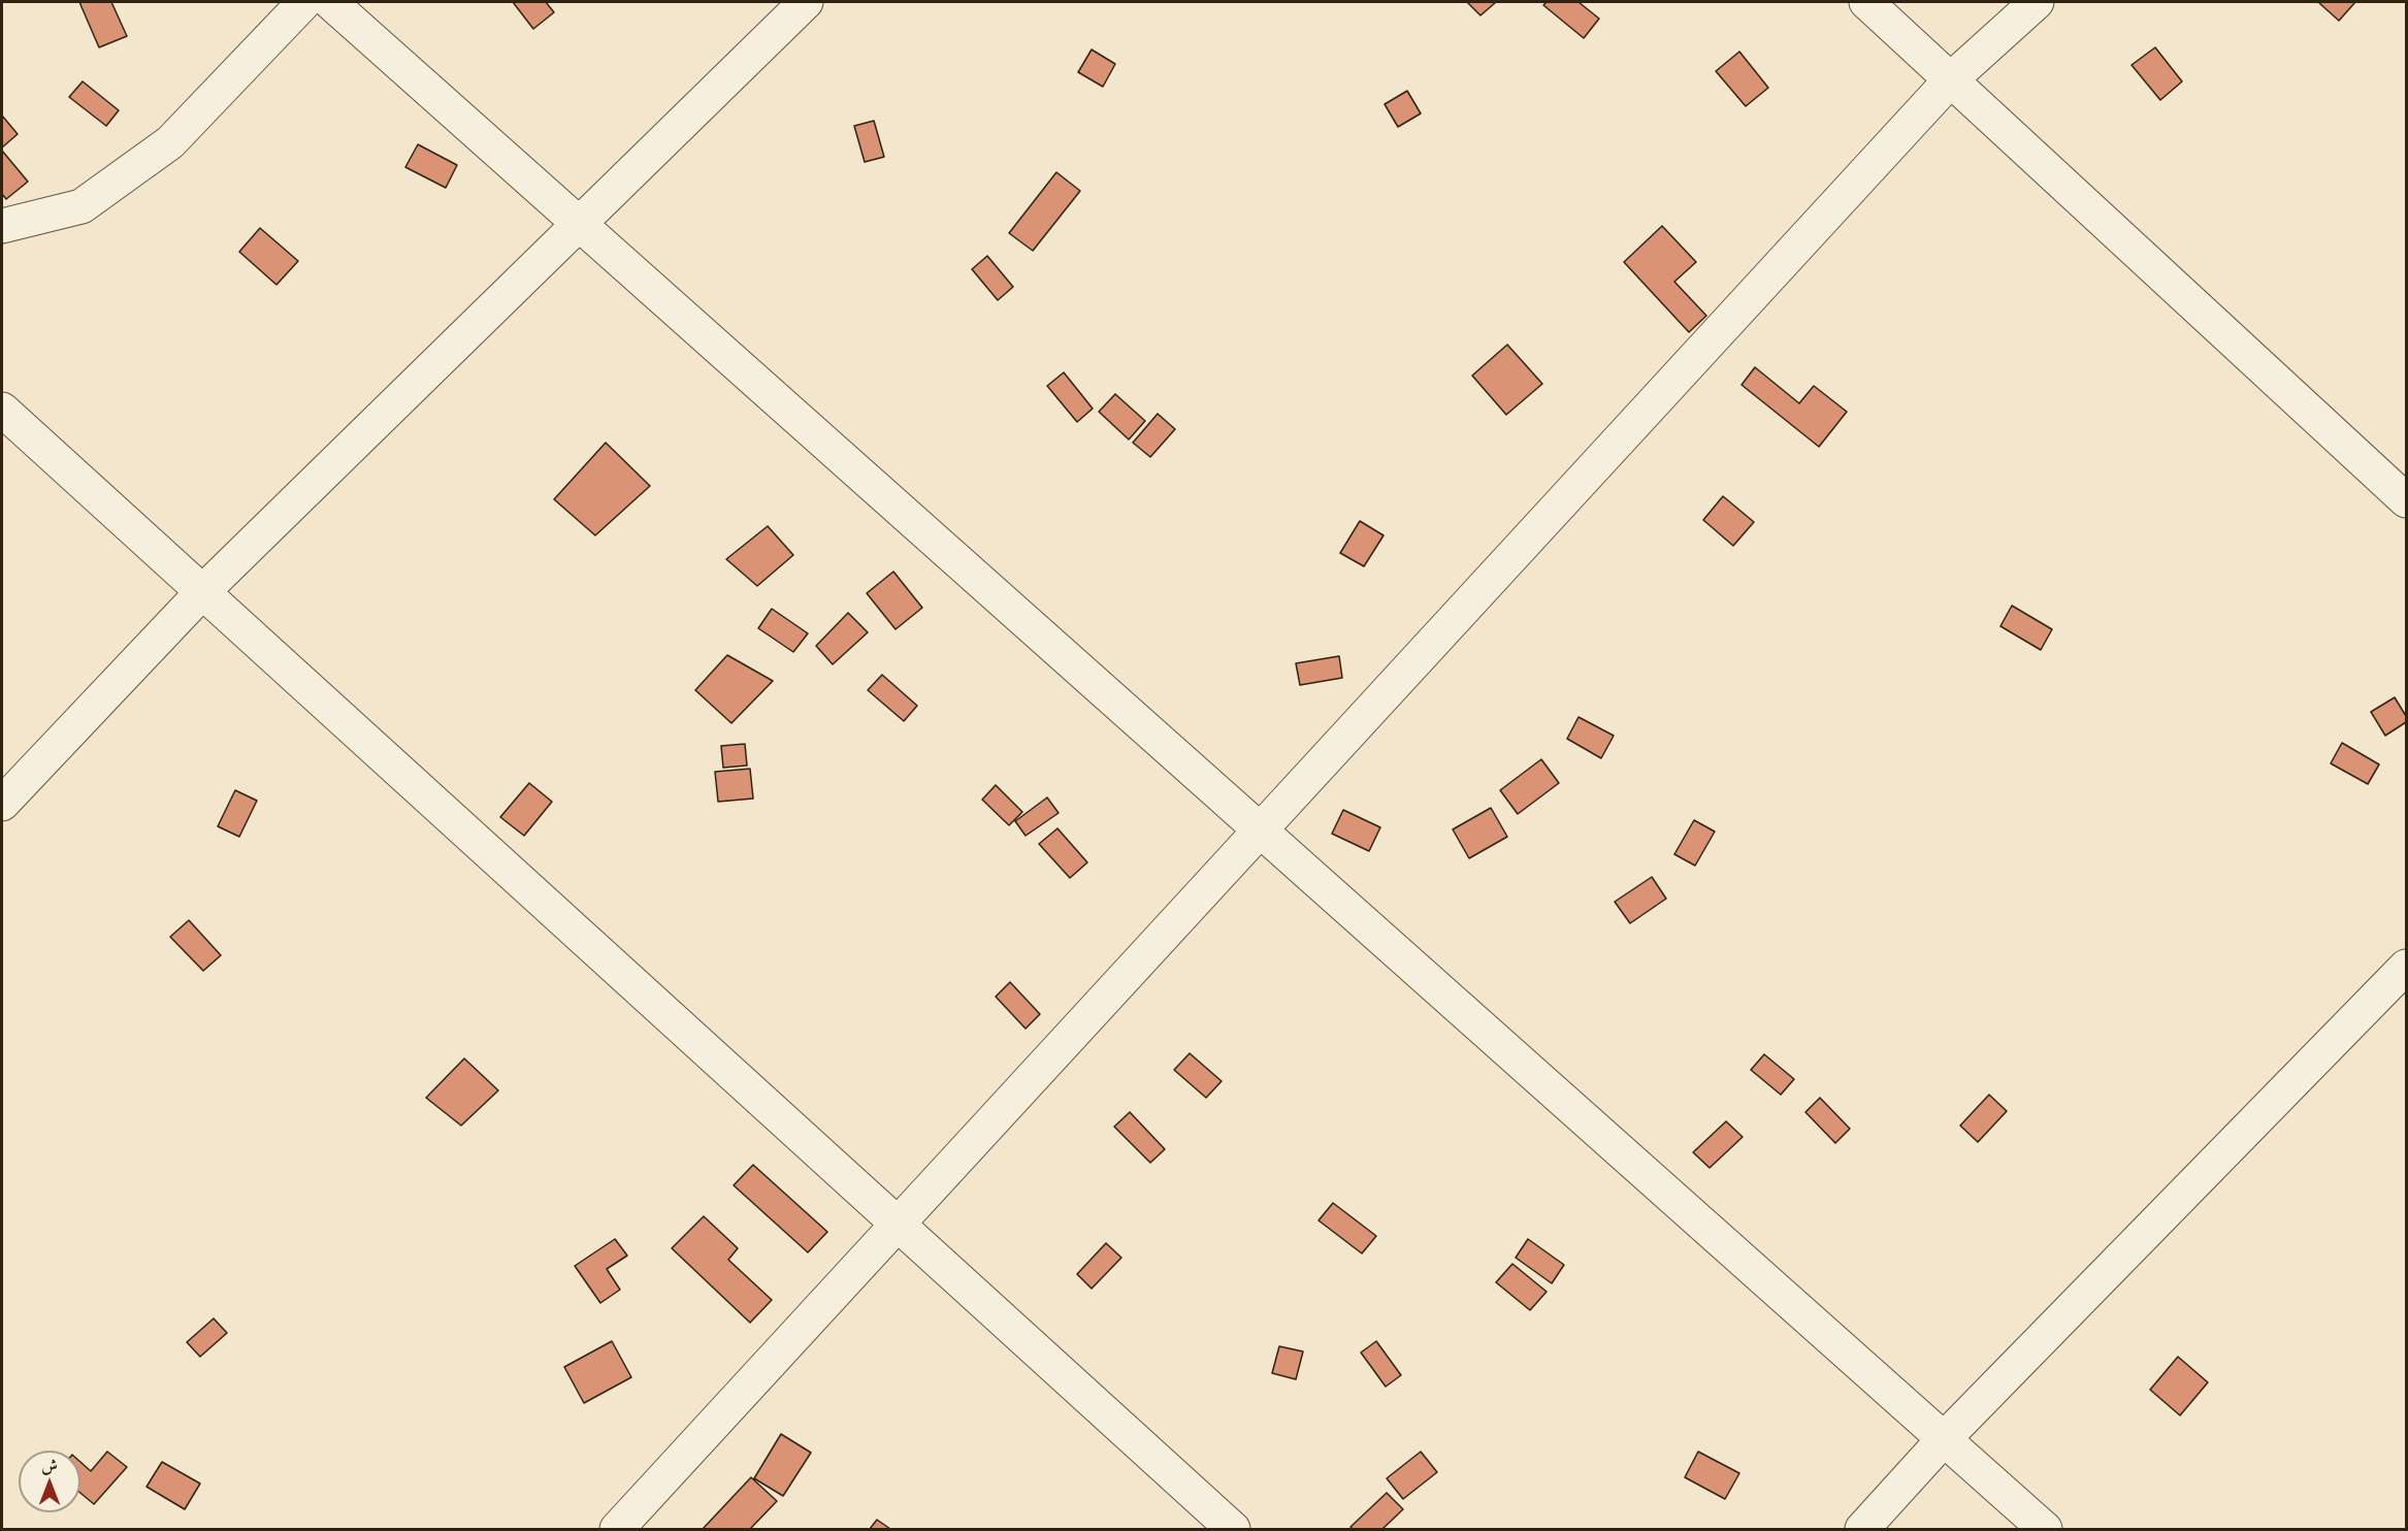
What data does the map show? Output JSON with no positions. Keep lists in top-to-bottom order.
{
  "north": "top"
}
